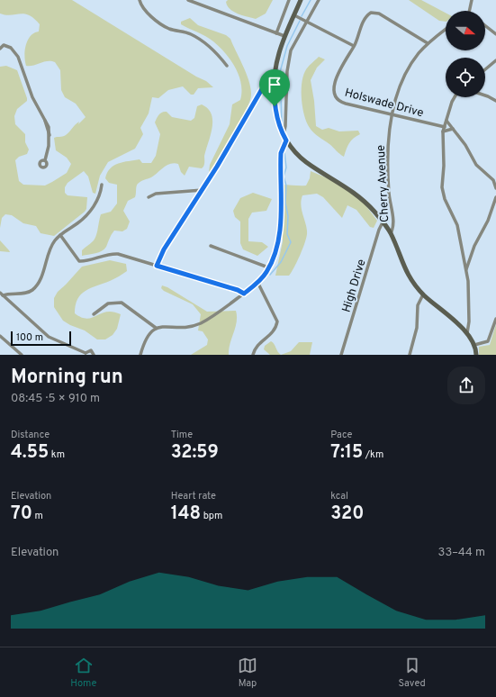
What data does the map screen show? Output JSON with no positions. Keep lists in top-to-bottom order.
{
  "streets": {
    "street": ["Holswade Drive", "Cherry Avenue", "High Drive"]
  },
  "crossings": [
    ["Holswade Drive", "Cherry Avenue"]
  ],
  "scale_bar": "100 m",
  "north": "right",
  "page": {
    "scale": "100 m",
    "heading": ["Morning run", "08:45 · 5 × 910 m"],
    "stats": [
      ["Distance", "4.55 km"],
      ["Time", "32:59"],
      ["Pace", "7:15 /km"],
      ["Elevation", "70 m"],
      ["Heart rate", "148 bpm"],
      ["kcal", "320"]
    ],
    "chart": ["Elevation", "33–44 m"],
    "tabs": ["Home", "Map", "Saved"]
  }
}
